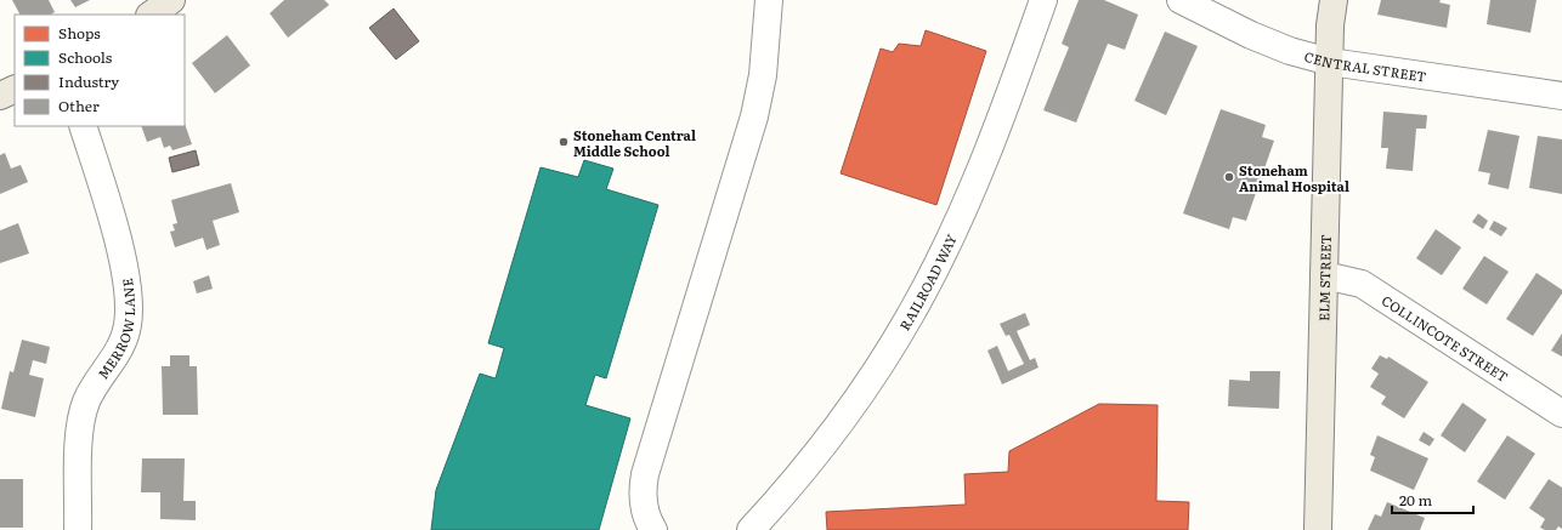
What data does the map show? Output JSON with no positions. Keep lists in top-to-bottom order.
{
  "streets": {
    "main road": ["ELM STREET"],
    "street": [
      "CENTRAL STREET",
      "RAILROAD WAY",
      "MERROW LANE",
      "COLLINCOTE STREET"
    ]
  },
  "crossings": [
    ["CENTRAL STREET", "ELM STREET"],
    ["ELM STREET", "COLLINCOTE STREET"]
  ],
  "places": ["Stoneham Central Middle School", "Stoneham Animal Hospital"],
  "legend": [
    "Shops",
    "Schools",
    "Industry",
    "Other"
  ],
  "scale_bar": "20 m"
}
